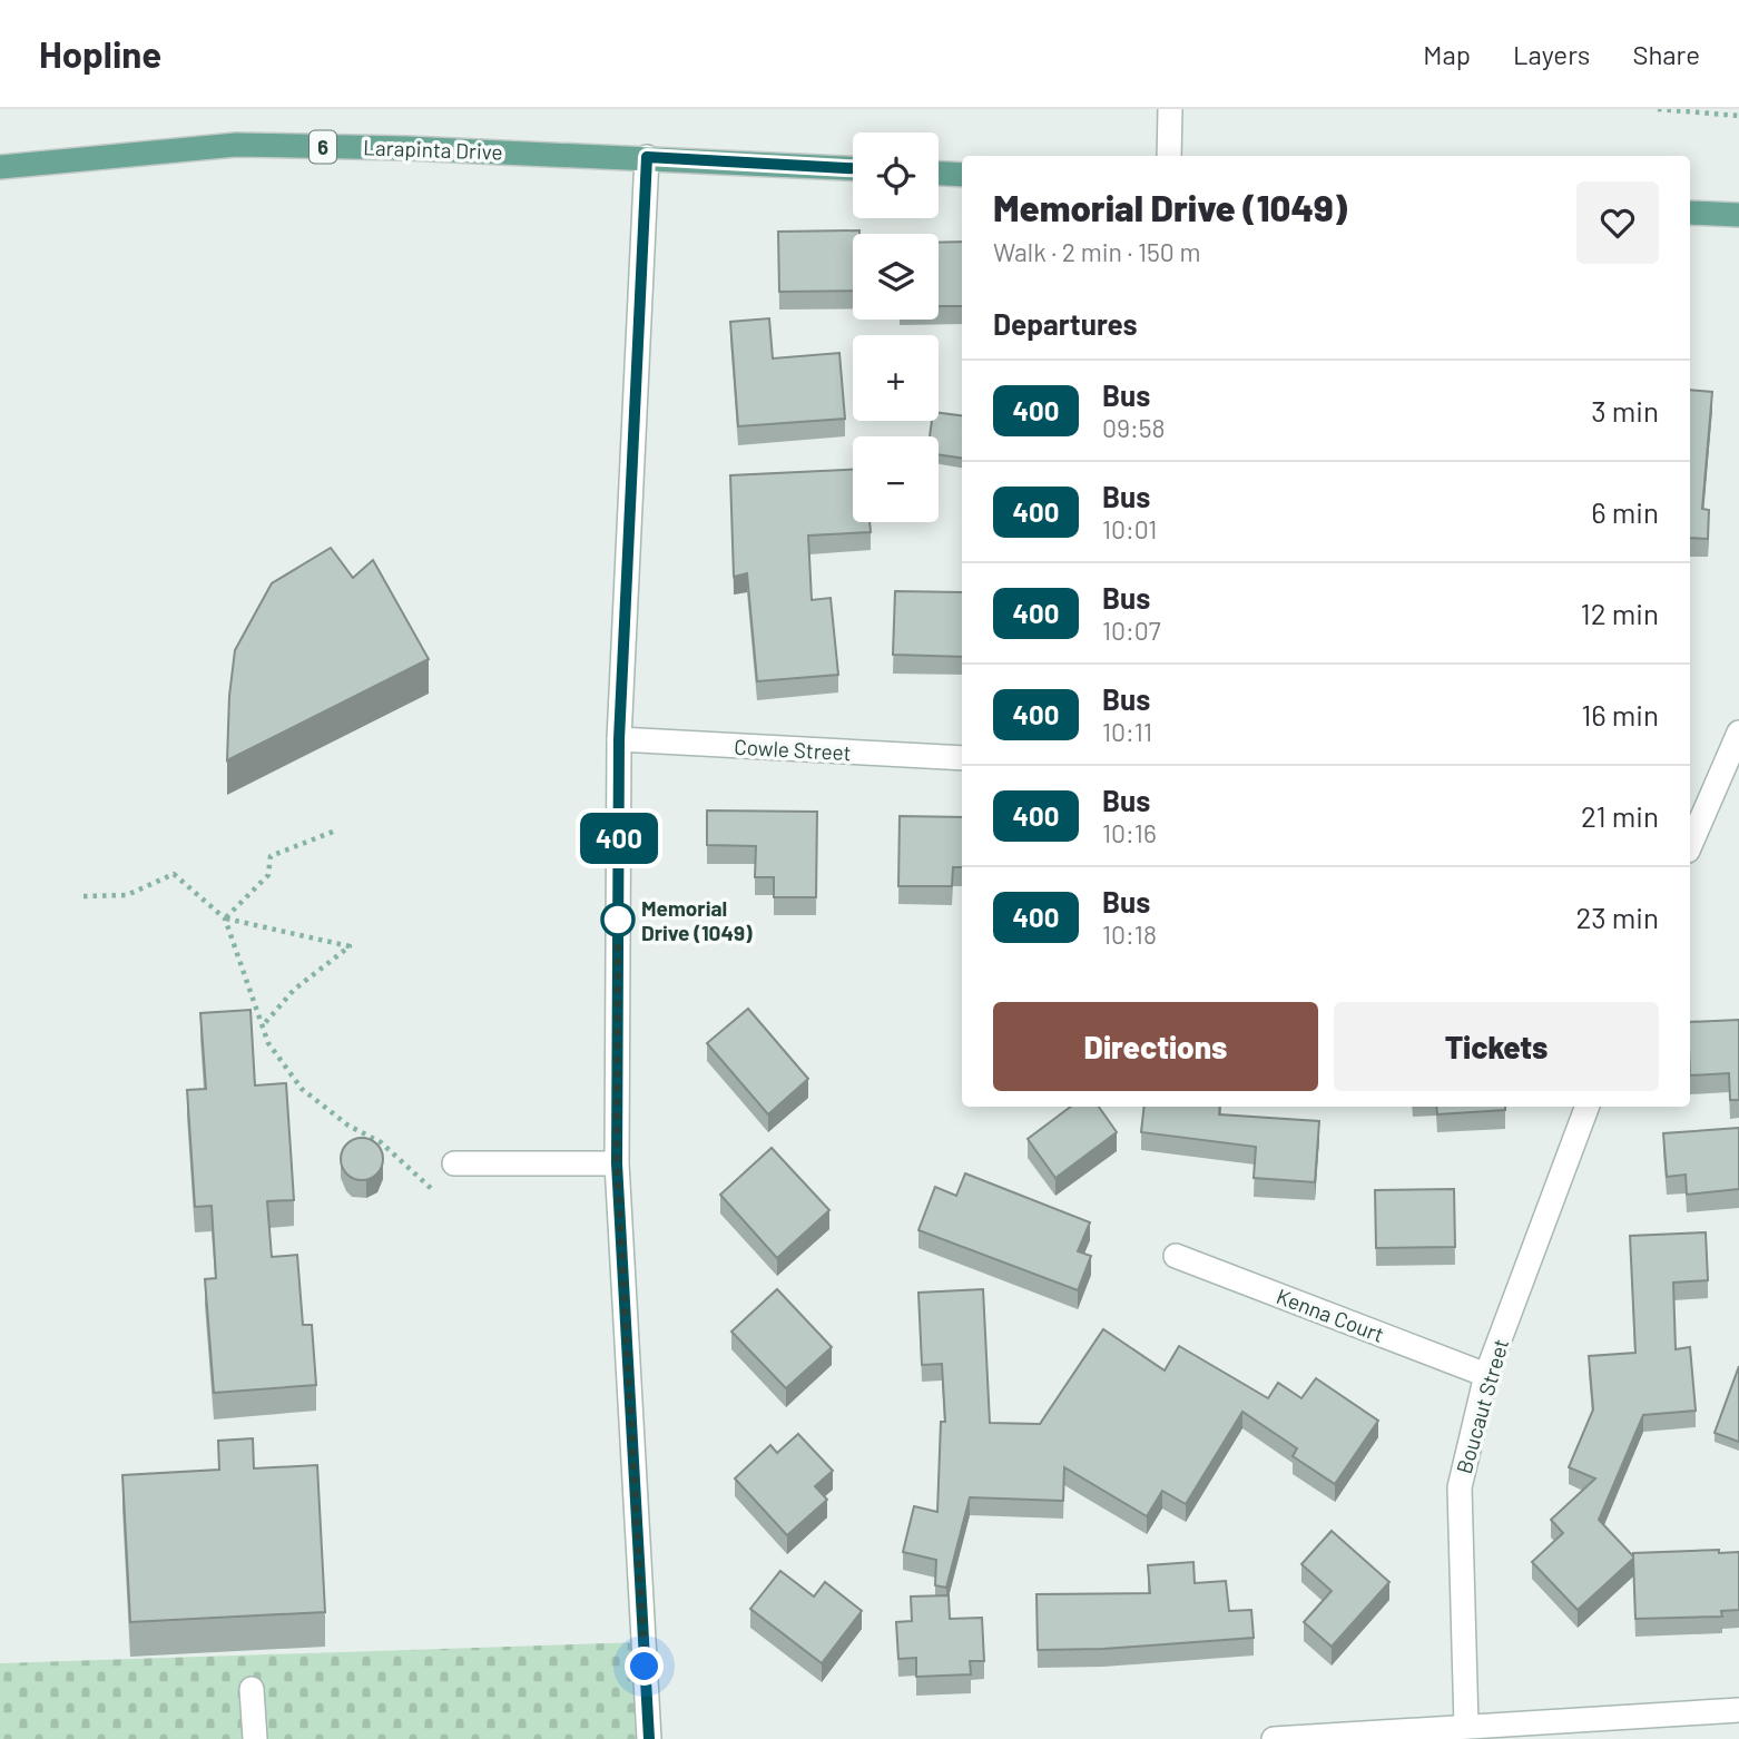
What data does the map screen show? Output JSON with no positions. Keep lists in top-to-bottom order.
{
  "streets": {
    "main road": ["6", "Larapinta Drive"],
    "street": ["Cowle Street", "Kenna Court", "Boucaut Street"]
  },
  "crossings": [
    ["Kenna Court", "Boucaut Street"]
  ],
  "places": ["Memorial Drive (1049)"],
  "lines": ["bus line 400"],
  "page": {
    "header": "Hopline",
    "nav": ["Map", "Layers", "Share"],
    "on_map": "400",
    "map_buttons": ["+", "−"],
    "heading": [
      ["Memorial Drive (1049)", "Walk · 2 min · 150 m"],
      "Departures"
    ],
    "list": [
      {
        "mark": "400",
        "name": "Bus",
        "note": "09:58",
        "value": "3 min"
      },
      {
        "mark": "400",
        "name": "Bus",
        "note": "10:01",
        "value": "6 min"
      },
      {
        "mark": "400",
        "name": "Bus",
        "note": "10:07",
        "value": "12 min"
      },
      {
        "mark": "400",
        "name": "Bus",
        "note": "10:11",
        "value": "16 min"
      },
      {
        "mark": "400",
        "name": "Bus",
        "note": "10:16",
        "value": "21 min"
      },
      {
        "mark": "400",
        "name": "Bus",
        "note": "10:18",
        "value": "23 min"
      }
    ],
    "buttons": ["Directions", "Tickets"]
  }
}
